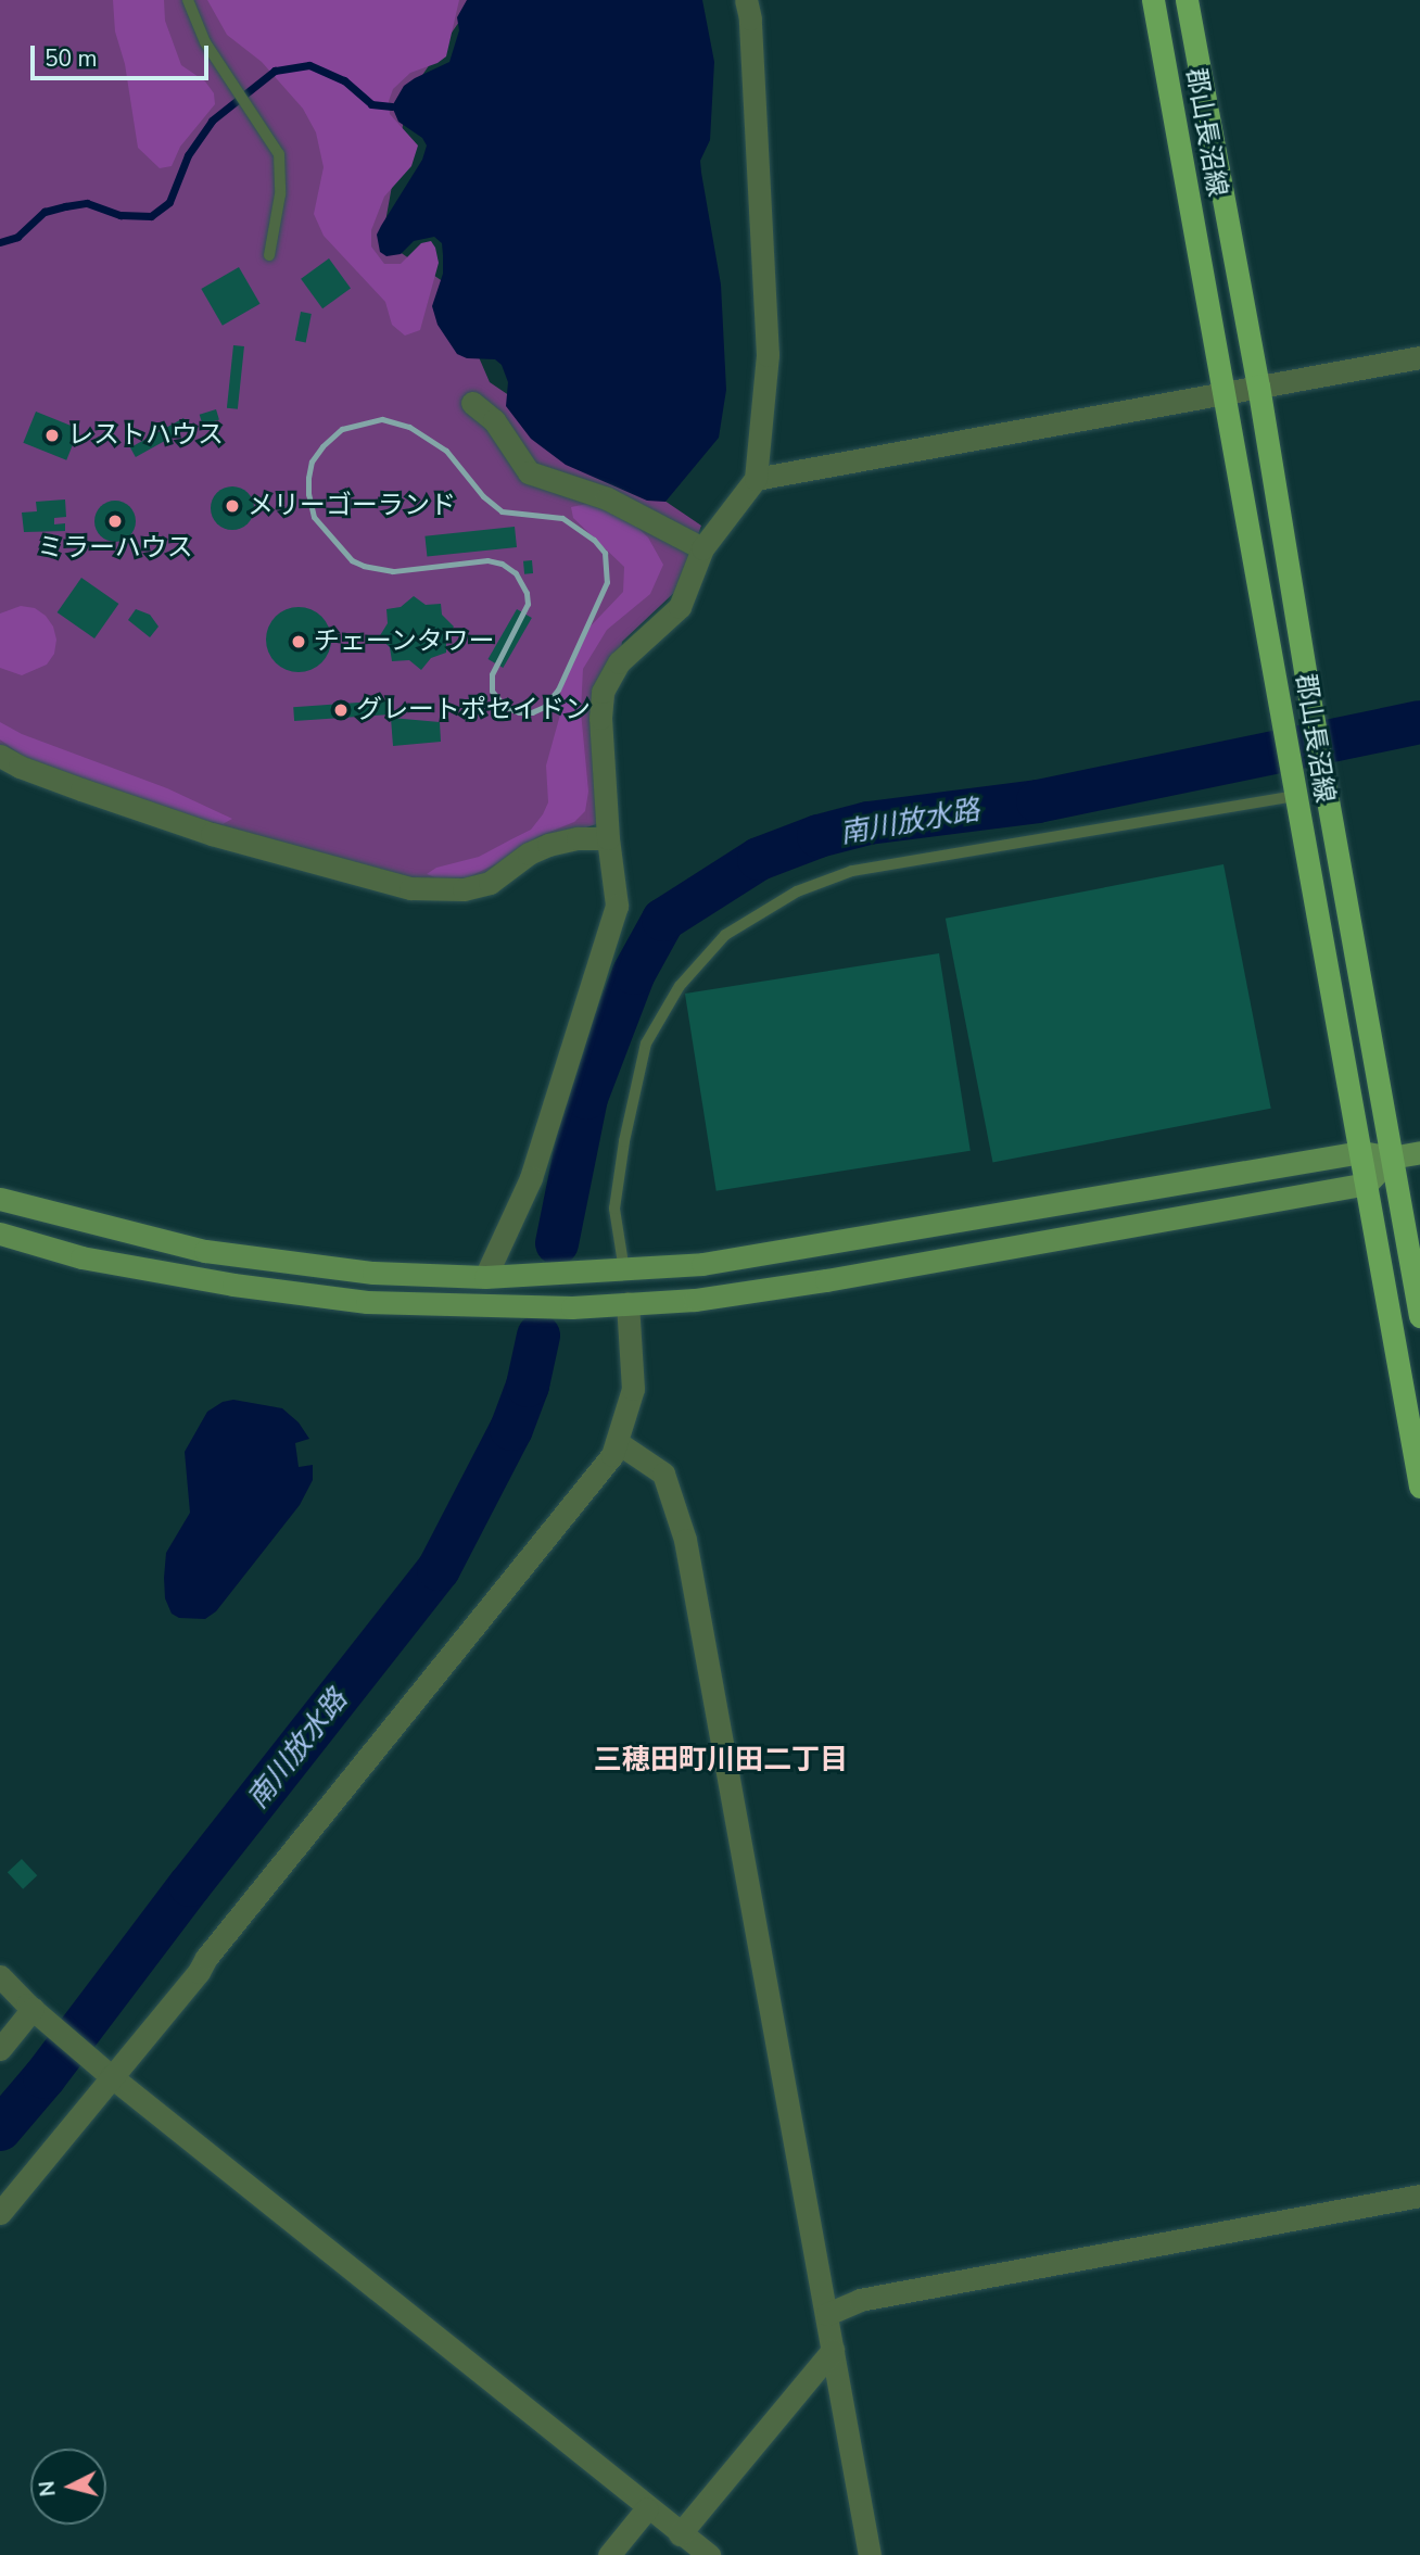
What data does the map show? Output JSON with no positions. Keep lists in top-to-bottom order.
{
  "streets": {
    "main road": ["郡山長沼線"]
  },
  "districts": ["三穂田町川田二丁目"],
  "water": ["南川放水路"],
  "places": [
    "レストハウス",
    "メリーゴーランド",
    "ミラーハウス",
    "チェーンタワー",
    "グレートポセイドン"
  ],
  "scale_bar": "50 m",
  "north": "left"
}
